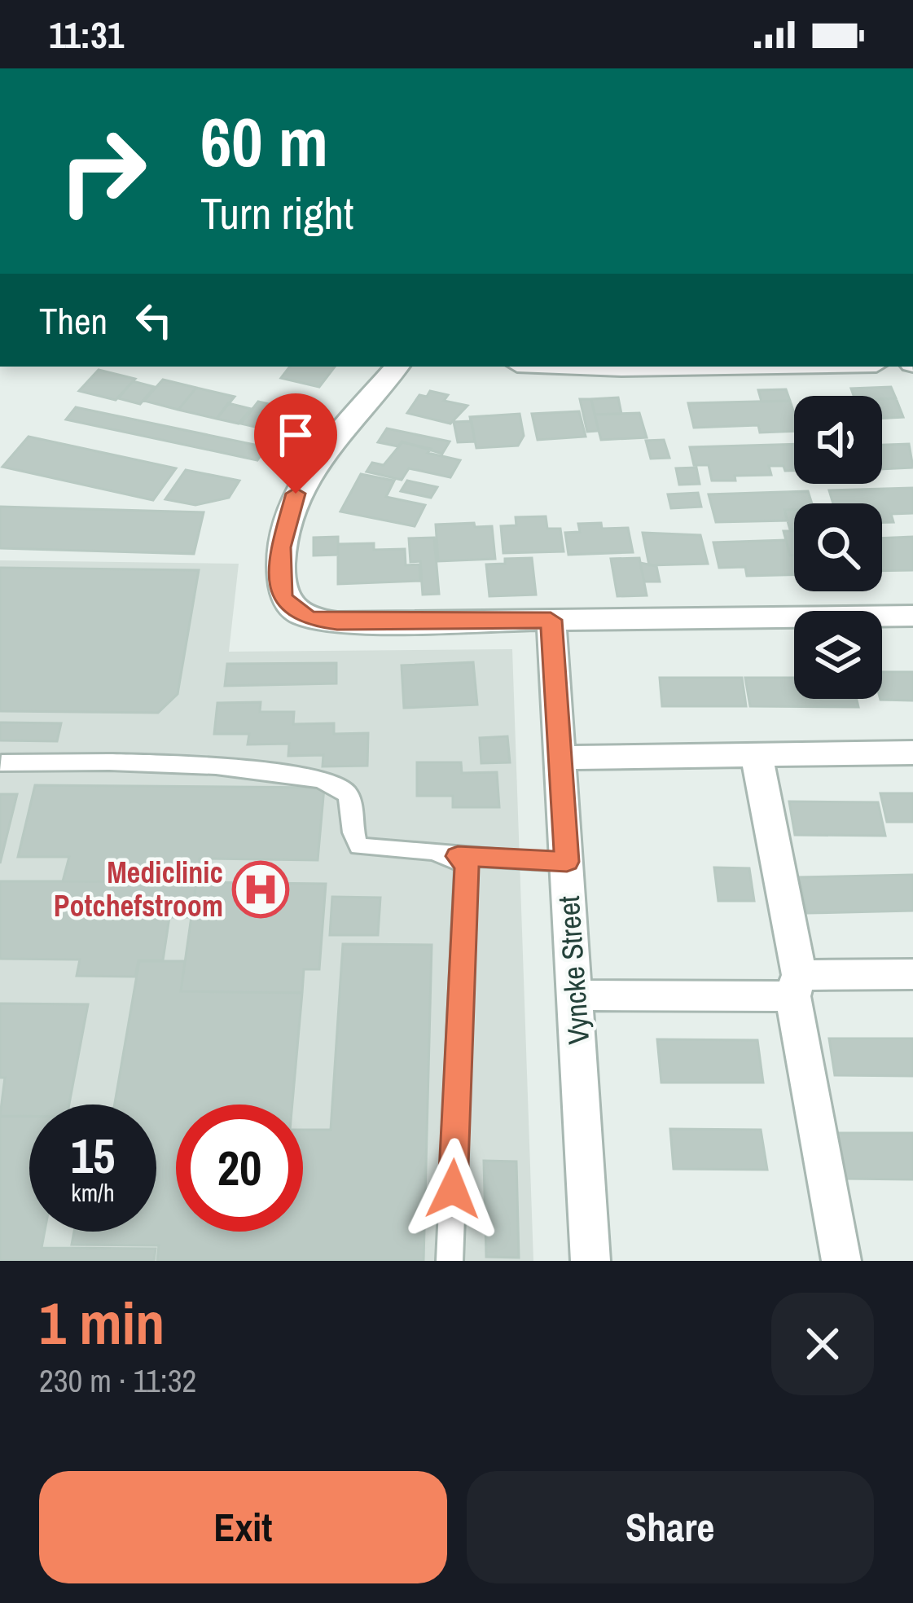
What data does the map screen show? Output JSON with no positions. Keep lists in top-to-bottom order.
{
  "streets": {
    "street": ["Vyncke Street"]
  },
  "places": {
    "hospital": ["Mediclinic Potchefstroom"]
  },
  "page": {
    "status": "11:31",
    "turn": ["60 m", "Turn right"],
    "then": "Then",
    "speed": "15 km/h",
    "limit": "20",
    "heading": ["1 min", "230 m · 11:32"],
    "buttons": ["Exit", "Share"]
  }
}
